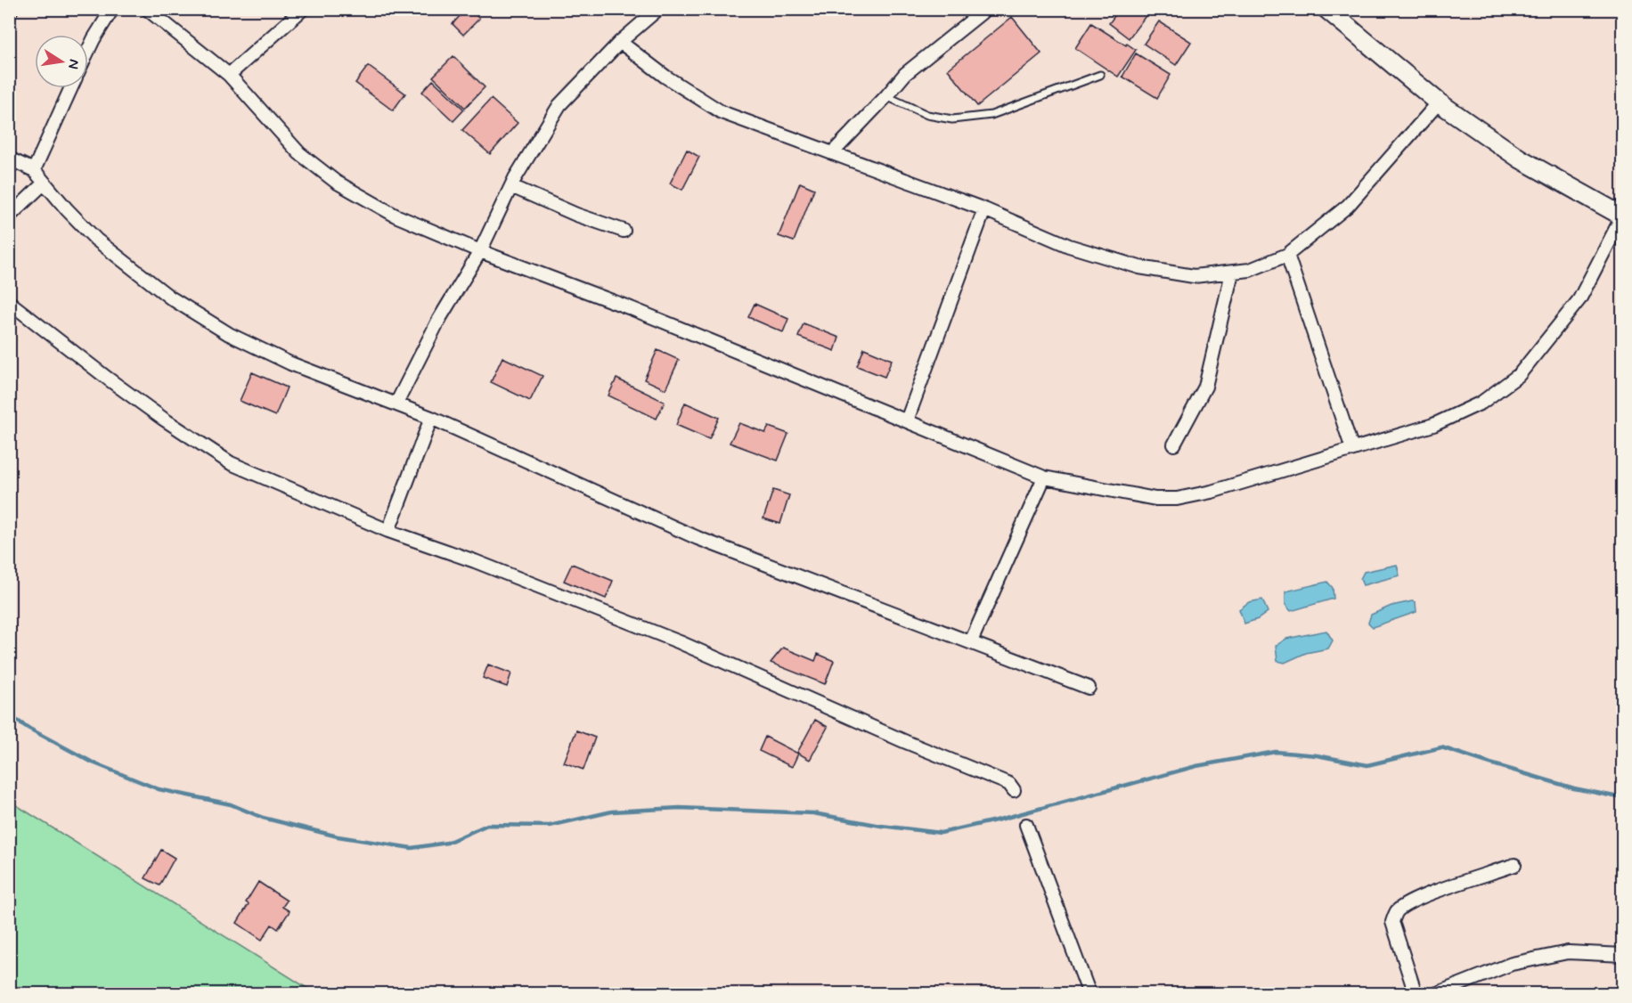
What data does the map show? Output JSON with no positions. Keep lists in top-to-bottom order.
{
  "north": "right"
}
